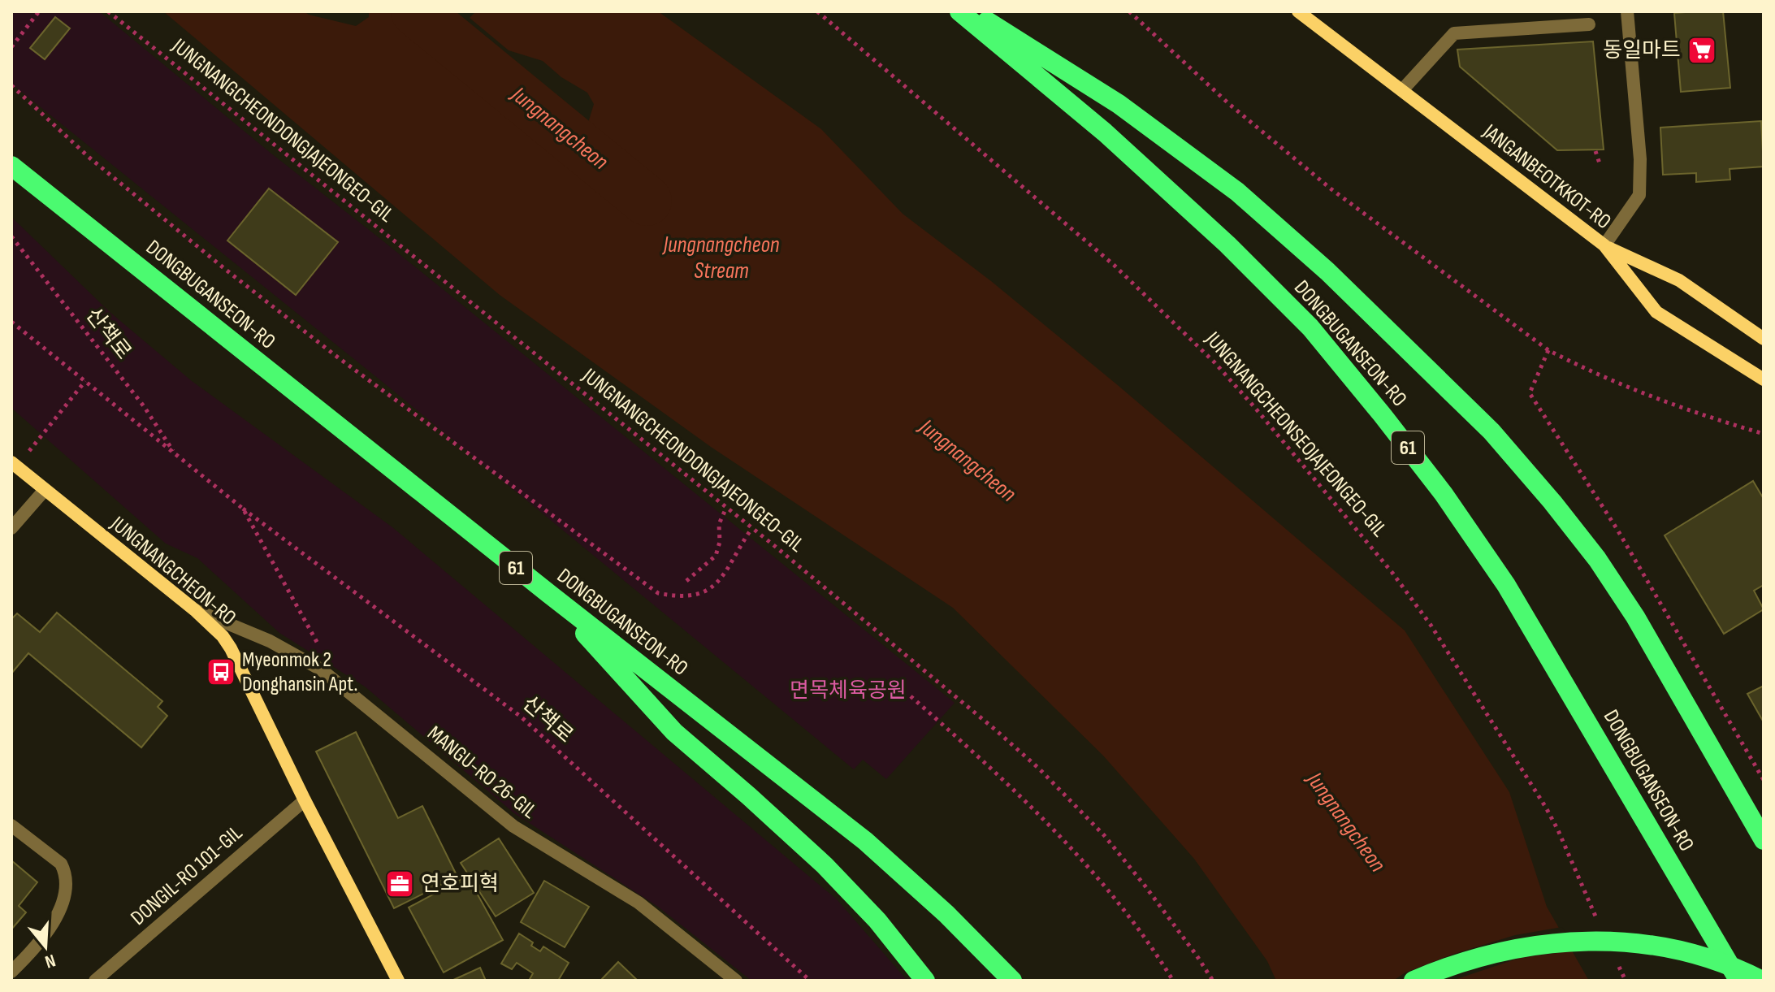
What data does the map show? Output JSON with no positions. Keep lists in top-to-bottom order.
{
  "streets": {
    "highway": ["DONGBUGANSEON-RO", "61"],
    "street": [
      "JANGANBEOTKKOT-RO",
      "JUNGNANGCHEON-RO",
      "MANGU-RO 26-GIL",
      "DONGIL-RO 101-GIL"
    ],
    "path": ["JUNGNANGCHEONDONGJAJEONGEO-GIL", "산책로", "JUNGNANGCHEONSEOJAJEONGEO-GIL"]
  },
  "crossings": [
    ["산책로", "MANGU-RO 26-GIL"],
    ["JUNGNANGCHEON-RO", "MANGU-RO 26-GIL"],
    ["JUNGNANGCHEON-RO", "DONGIL-RO 101-GIL"]
  ],
  "water": ["Jungnangcheon", "Jungnangcheon Stream"],
  "parks": ["면목체육공원"],
  "places": {
    "supermarket": ["동일마트"],
    "bus stop": ["Myeonmok 2 Donghansin Apt."],
    "office": ["연호피혁"]
  },
  "north": "bottom"
}
